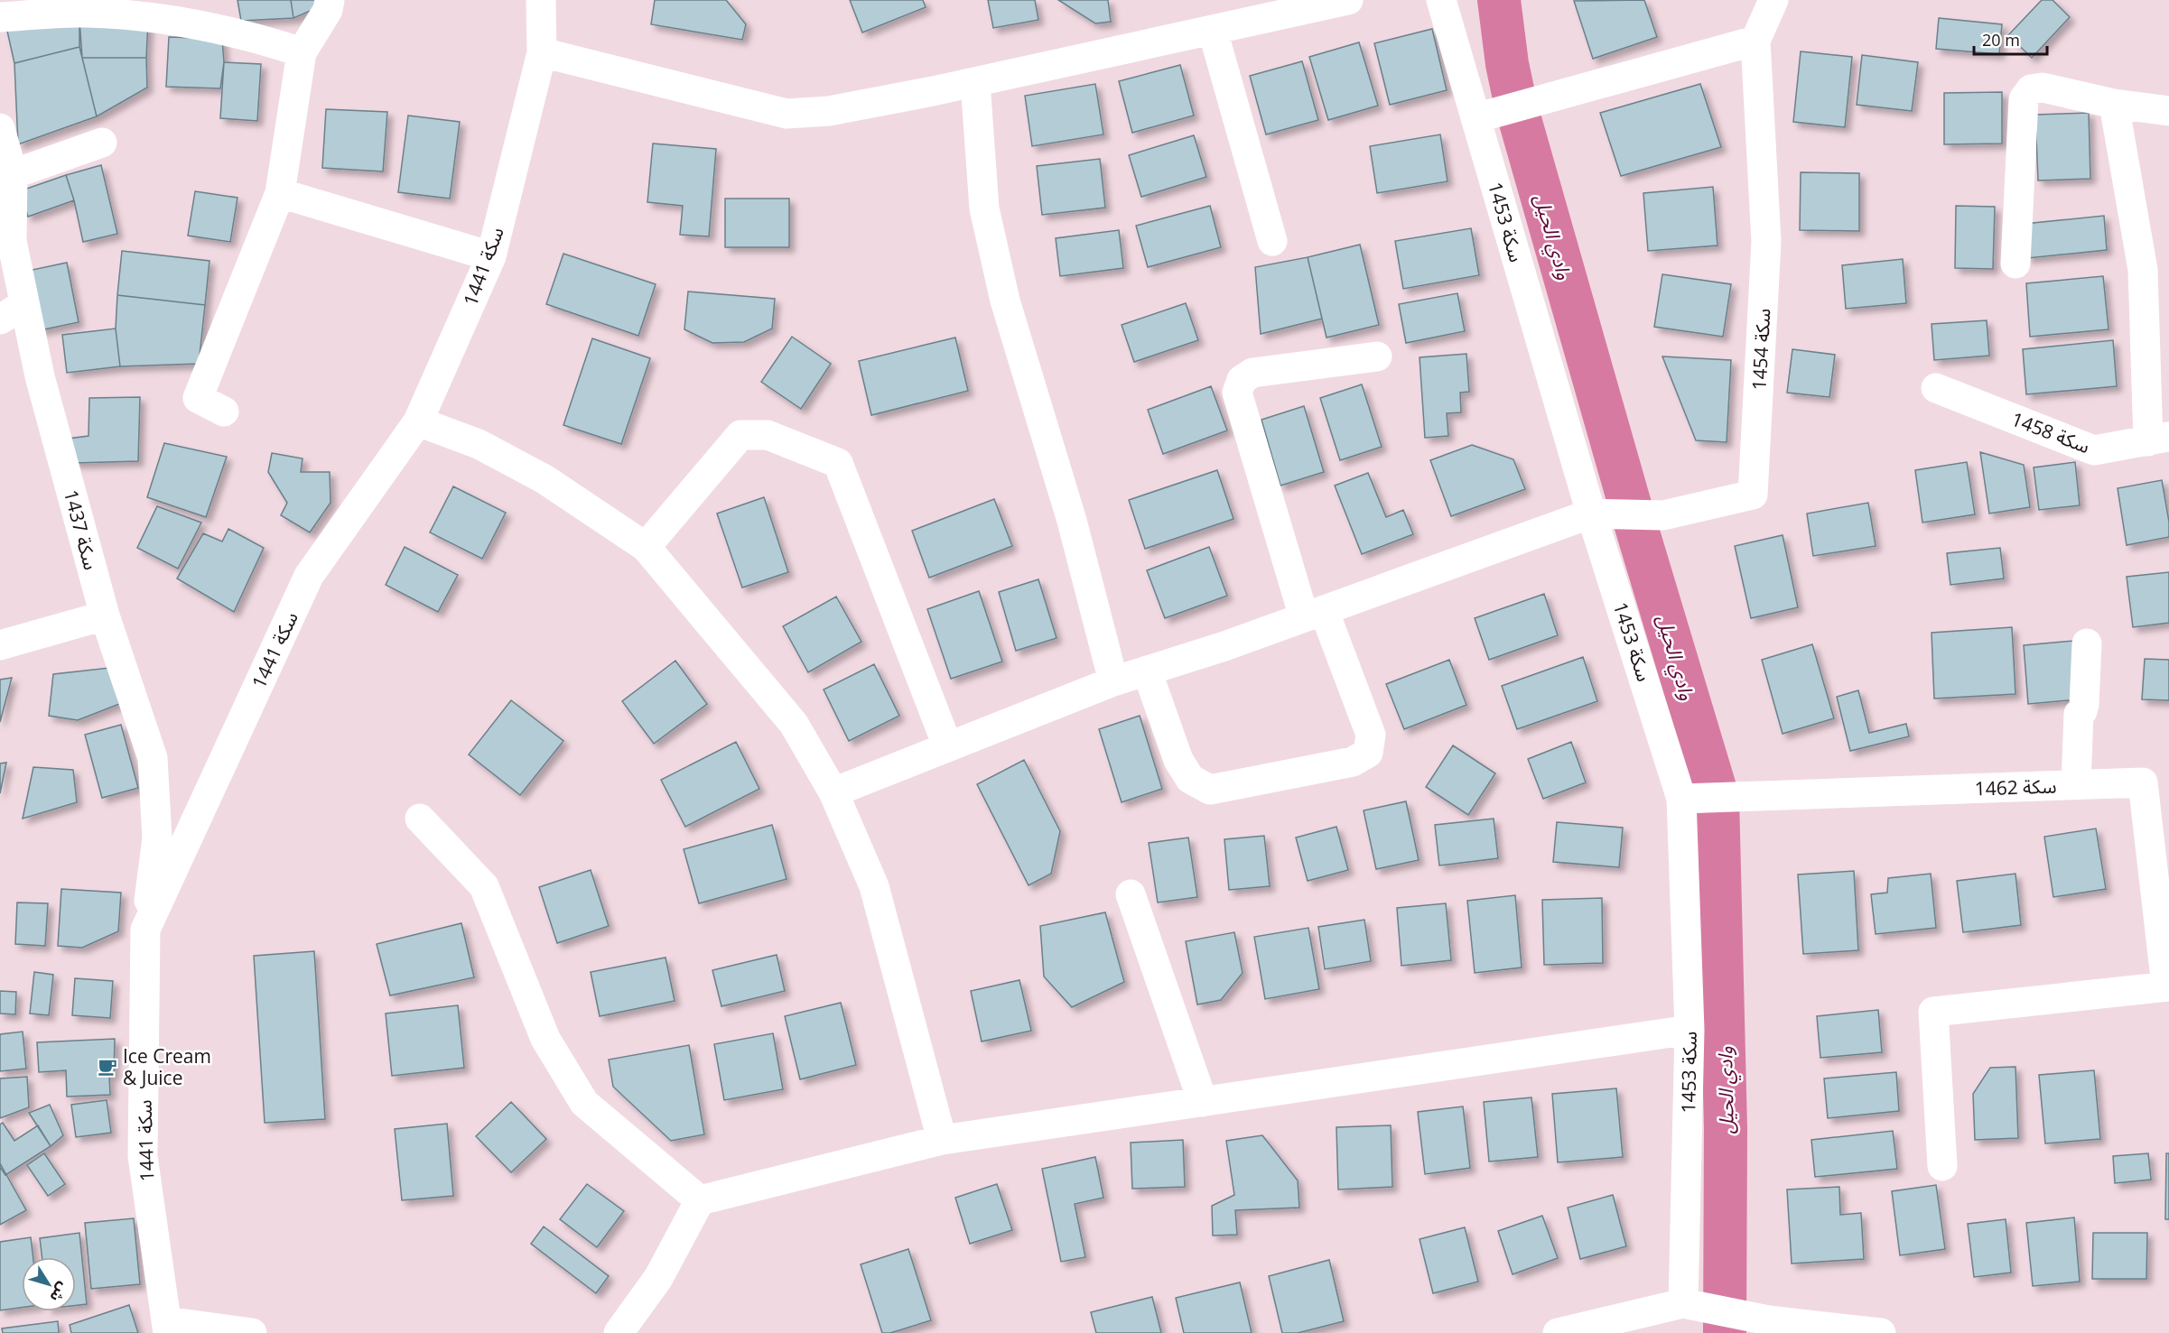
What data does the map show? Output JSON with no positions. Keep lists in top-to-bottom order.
{
  "streets": {
    "street": [
      "سكة 1453",
      "سكة 1441",
      "سكة 1454",
      "سكة 1458",
      "سكة 1437",
      "سكة 1462"
    ]
  },
  "crossings": [
    ["سكة 1453", "سكة 1454"],
    ["سكة 1453", "سكة 1462"],
    ["سكة 1441", "سكة 1437"]
  ],
  "water": ["وادي الحيل"],
  "places": {
    "cafe": ["Ice Cream & Juice"]
  },
  "scale_bar": "20 m",
  "north": "bottom right"
}
